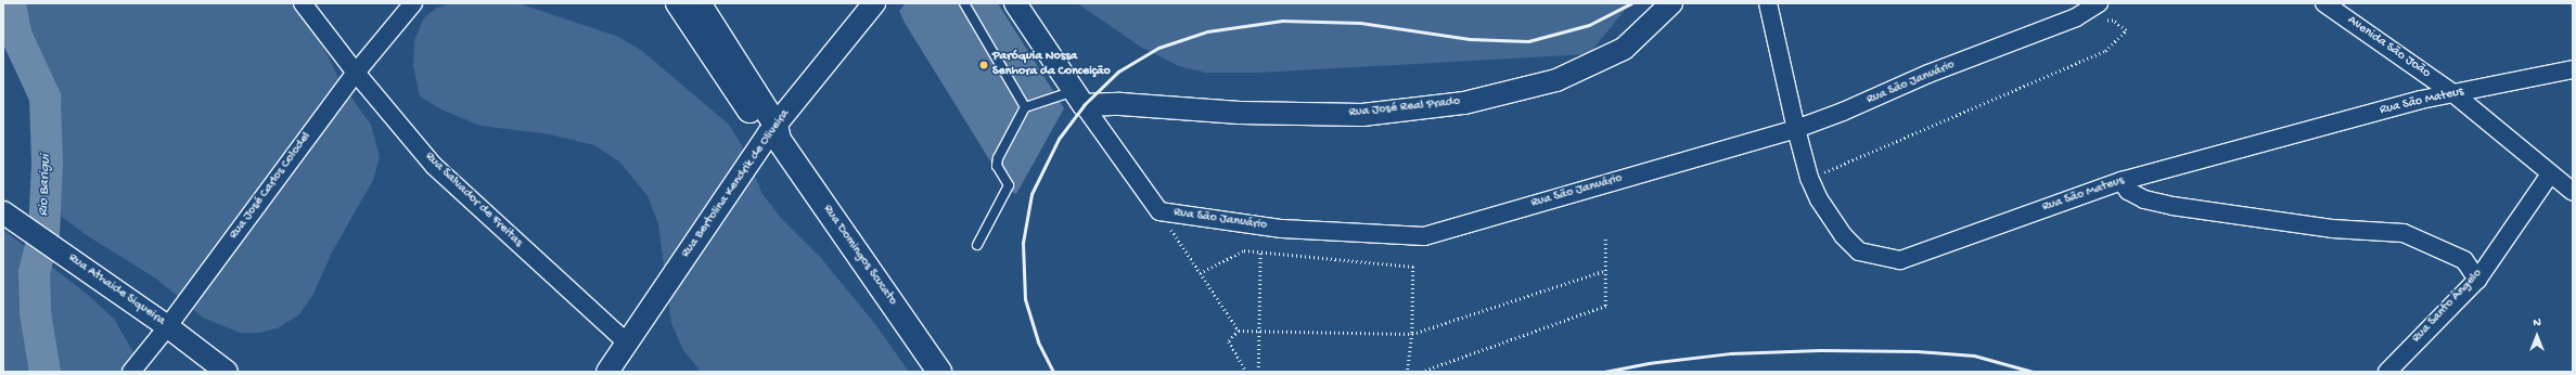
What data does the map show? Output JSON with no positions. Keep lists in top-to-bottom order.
{
  "streets": {
    "main road": ["Rua Domingos Scucato"],
    "street": [
      "Avenida São João",
      "Rua São Januário",
      "Rua São Mateus",
      "Rua José Real Prado",
      "Rua Bertolina Kendrik de Oliveira",
      "Rua José Carlos Colodel",
      "Rua Salvador de Freitas",
      "Rua Athaide Siqueira",
      "Rua Santo Ângelo"
    ]
  },
  "crossings": [
    ["Avenida São João", "Rua São Mateus"],
    ["Avenida São João", "Rua Santo Ângelo"],
    ["Rua São Januário", "Rua São Mateus"],
    ["Rua São Januário", "Rua José Real Prado"],
    ["Rua Bertolina Kendrik de Oliveira", "Rua Salvador de Freitas"],
    ["Rua Bertolina Kendrik de Oliveira", "Rua Domingos Scucato"],
    ["Rua José Carlos Colodel", "Rua Salvador de Freitas"],
    ["Rua José Carlos Colodel", "Rua Athaide Siqueira"]
  ],
  "water": ["Rio Barigui"],
  "places": ["Paróquia Nossa Senhora da Conceição"],
  "north": "top"
}
